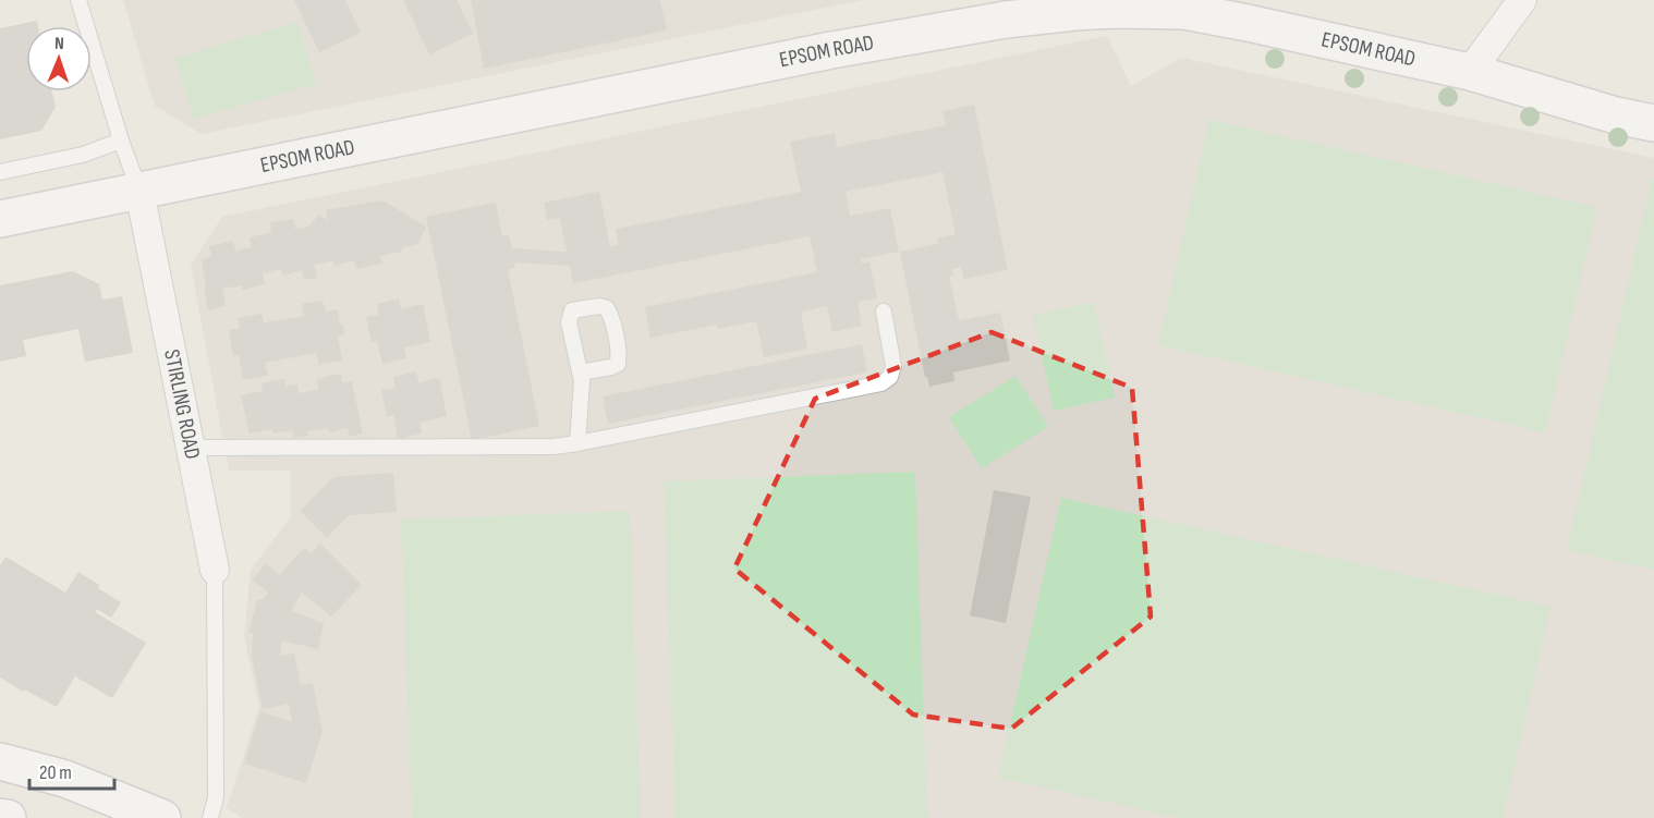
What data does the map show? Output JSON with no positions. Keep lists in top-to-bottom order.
{
  "streets": {
    "street": ["EPSOM ROAD", "STIRLING ROAD"]
  },
  "crossings": [
    ["EPSOM ROAD", "STIRLING ROAD"]
  ],
  "scale_bar": "20 m",
  "north": "top"
}
